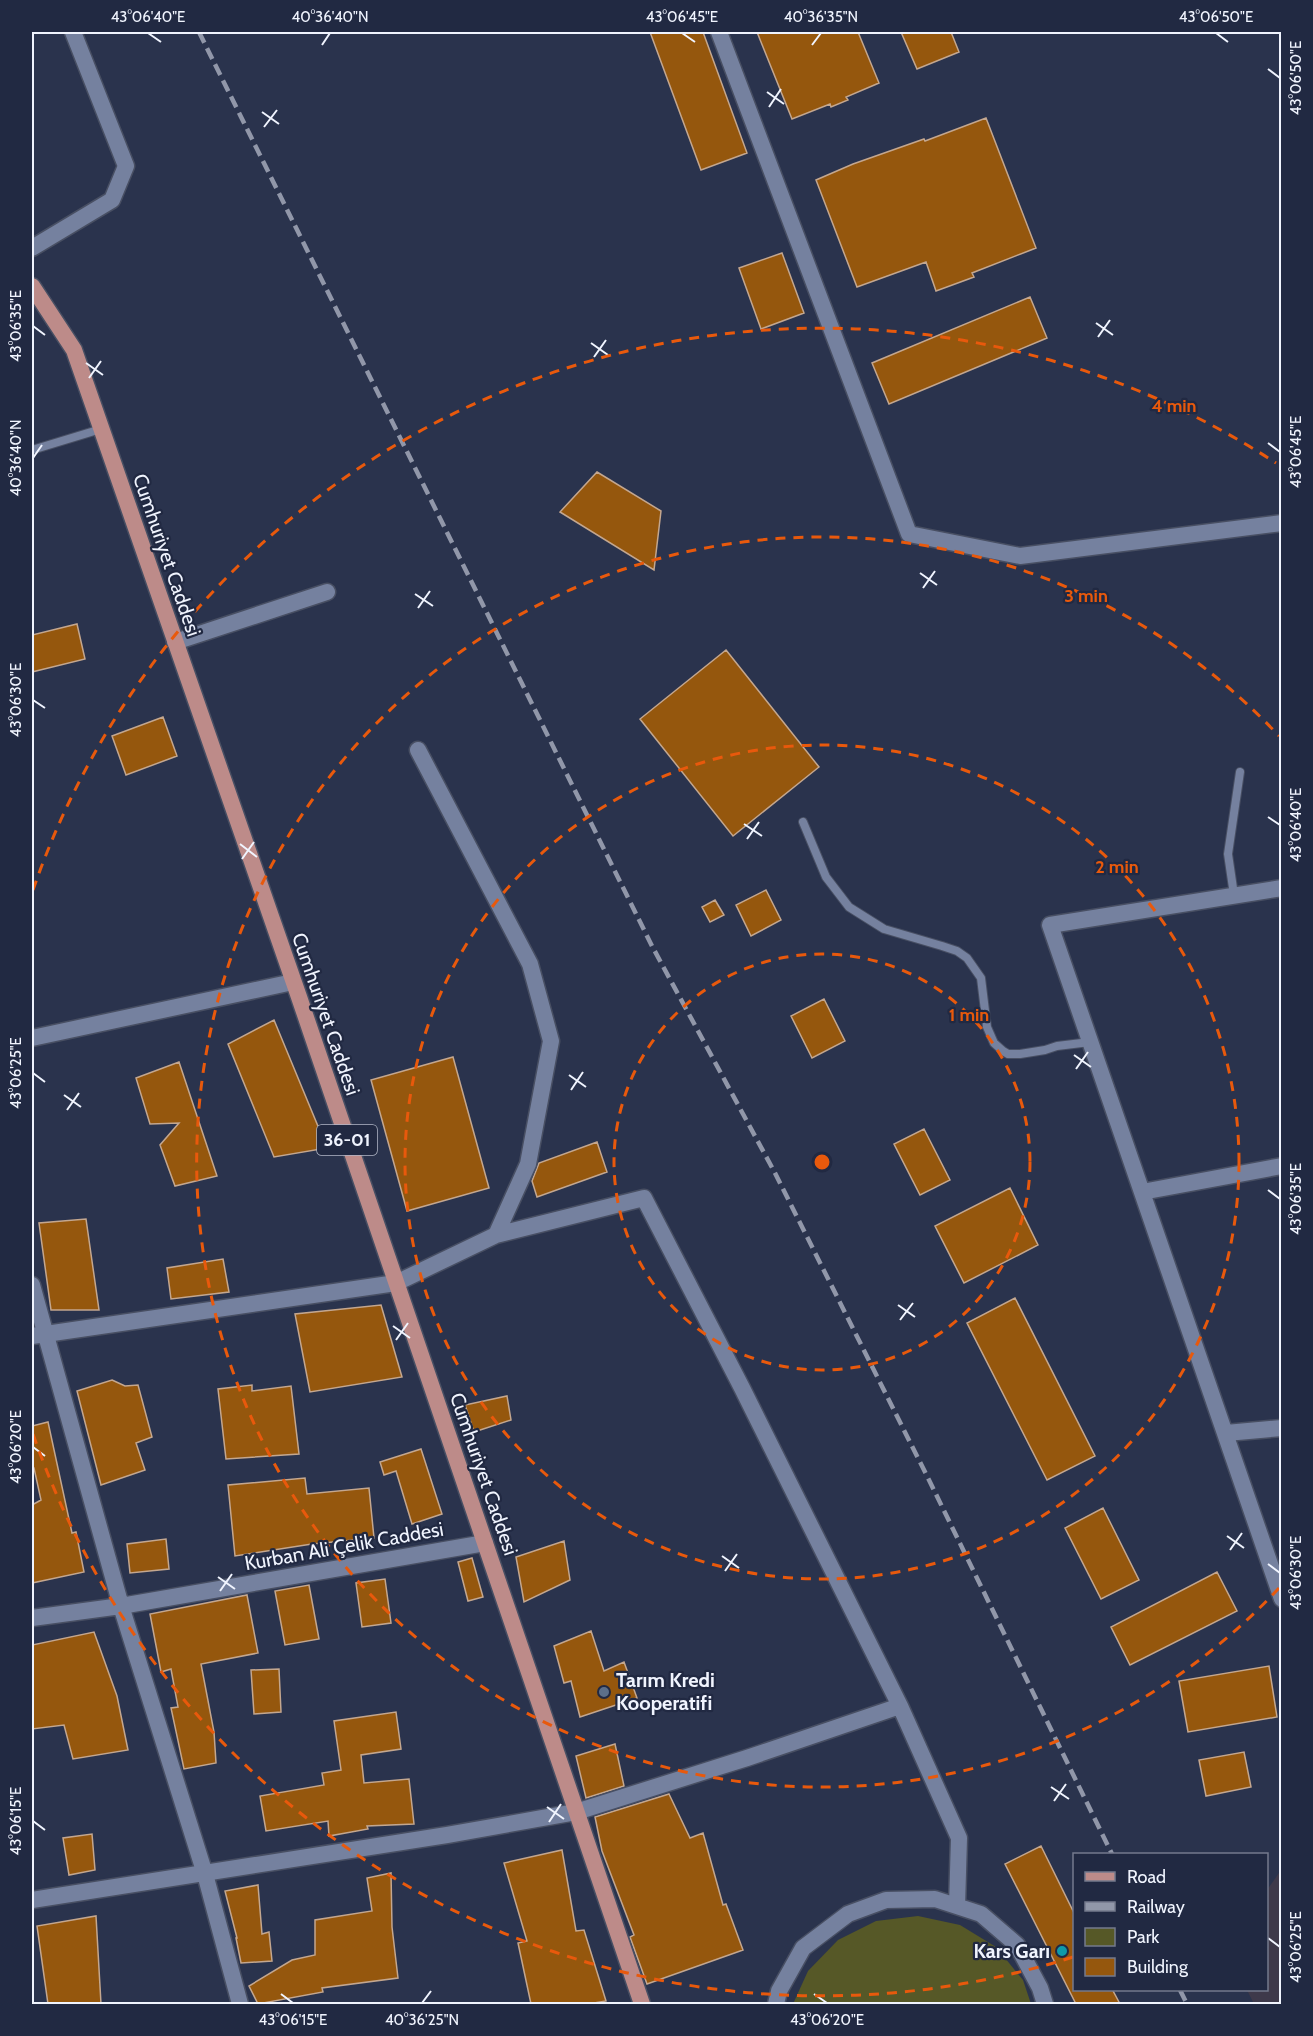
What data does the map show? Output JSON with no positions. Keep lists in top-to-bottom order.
{
  "streets": {
    "main road": ["Cumhuriyet Caddesi", "36-01"],
    "street": ["Kurban Ali Çelik Caddesi"]
  },
  "crossings": [
    ["Cumhuriyet Caddesi", "Kurban Ali Çelik Caddesi"]
  ],
  "places": ["Tarım Kredi Kooperatifi", "Kars Garı"],
  "legend": [
    "Road",
    "Railway",
    "Park",
    "Building"
  ],
  "coordinates": [
    "43°06'40\"E",
    "40°36'40\"N",
    "43°06'45\"E",
    "40°36'35\"N",
    "43°06'50\"E",
    "43°06'35\"E",
    "43°06'30\"E",
    "43°06'25\"E",
    "43°06'20\"E",
    "43°06'15\"E",
    "40°36'25\"N"
  ],
  "rings": [
    "4 min",
    "3 min",
    "2 min",
    "1 min"
  ]
}
